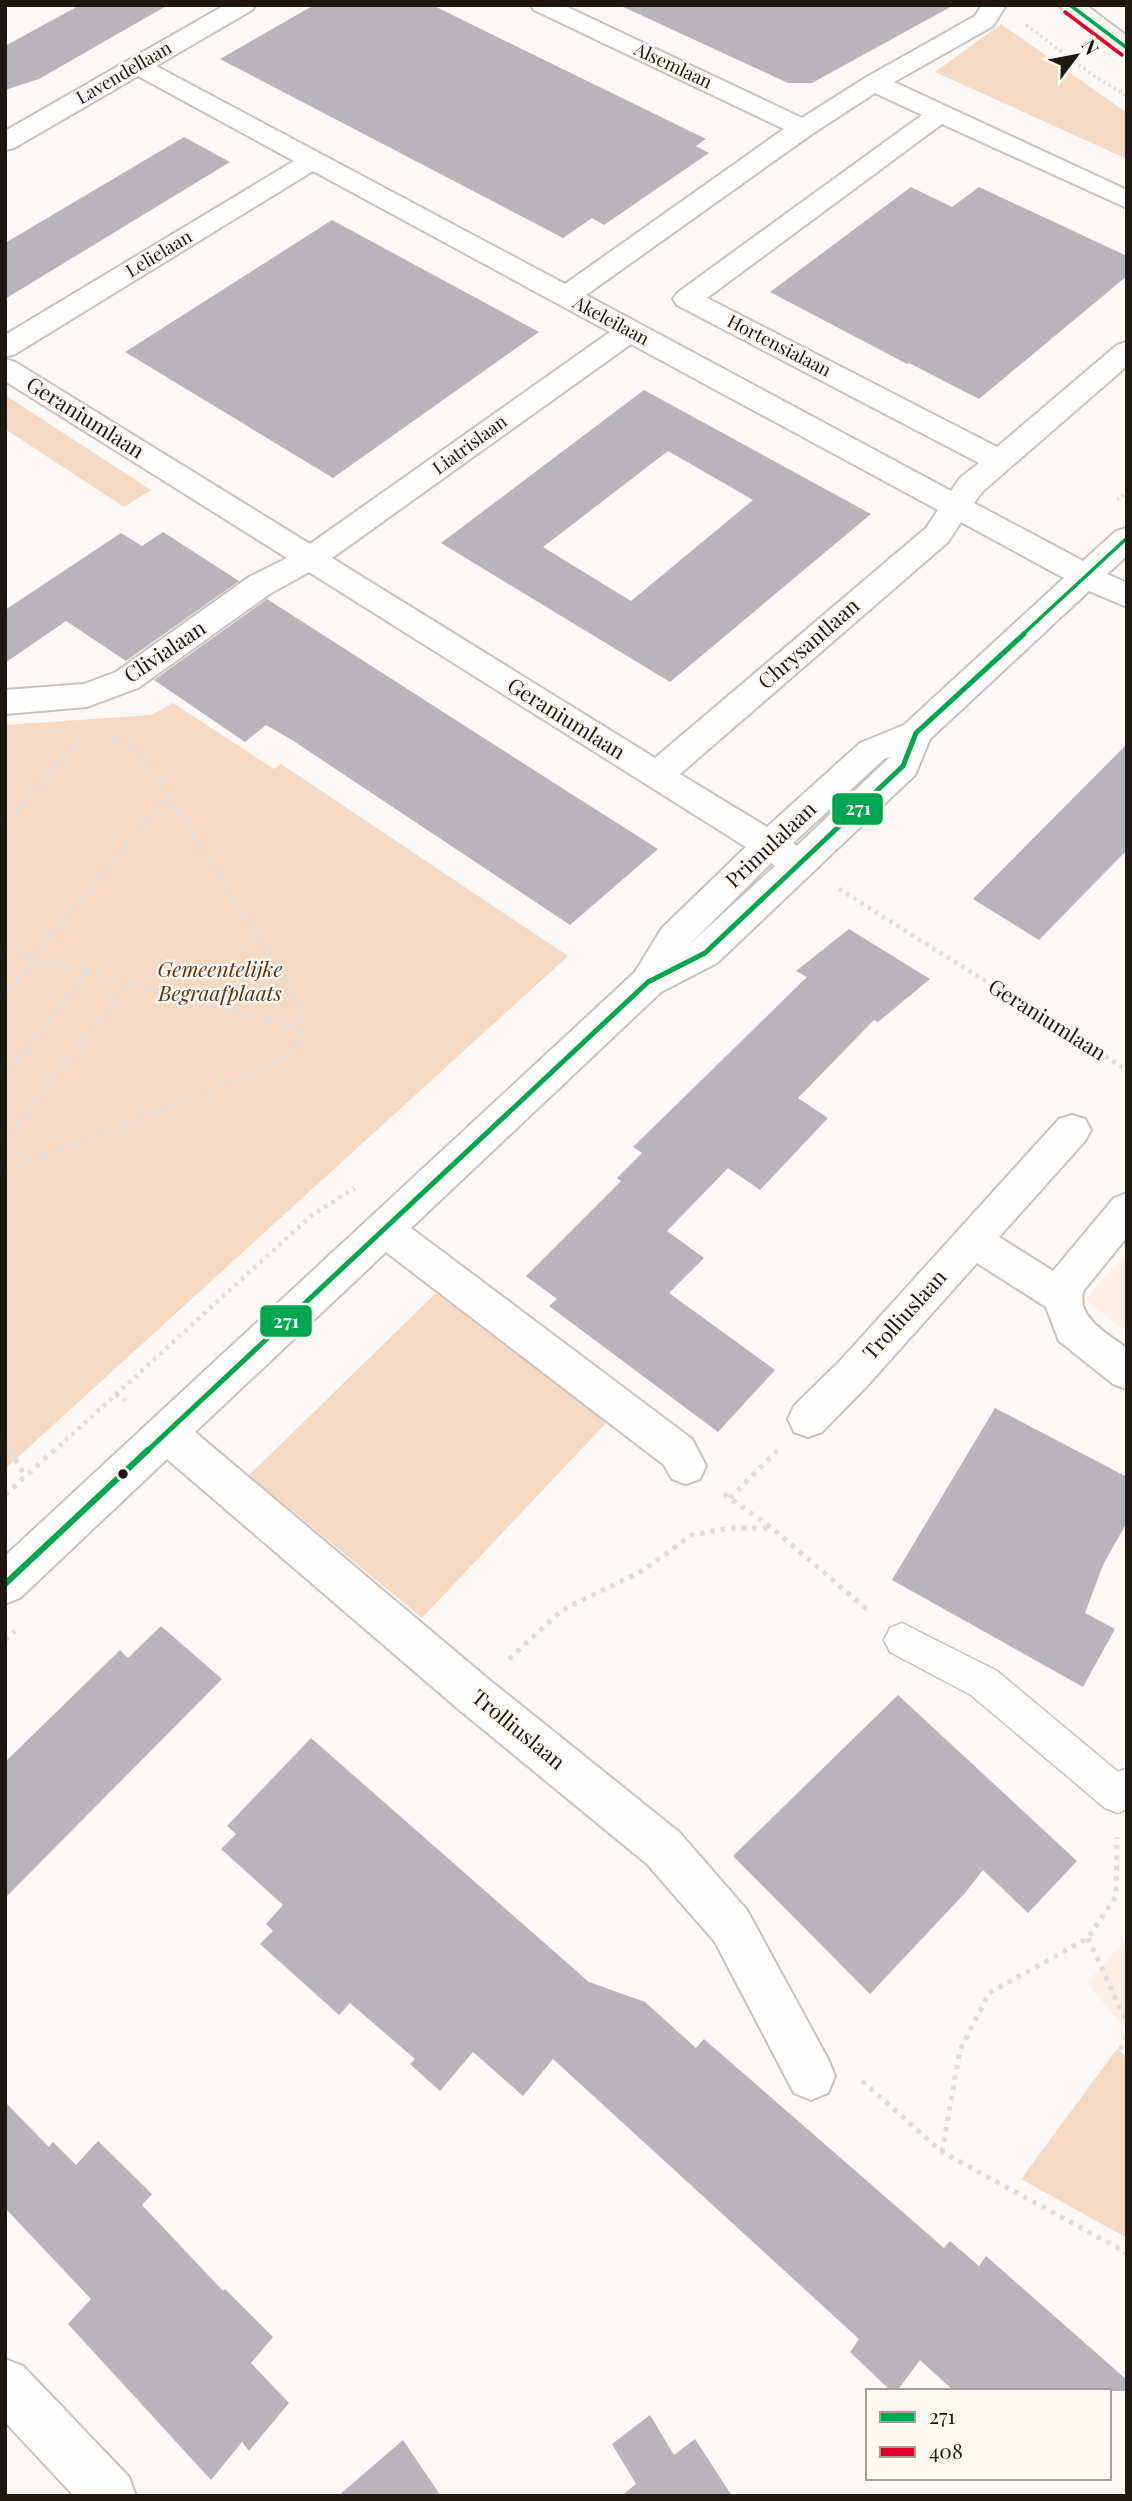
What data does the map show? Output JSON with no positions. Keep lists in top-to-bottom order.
{
  "streets": {
    "street": [
      "Alsemlaan",
      "Lavendellaan",
      "Lelielaan",
      "Akeleilaan",
      "Hortensialaan",
      "Geraniumlaan",
      "Liatrislaan",
      "Chrysantlaan",
      "Clivialaan",
      "Primulalaan",
      "Trolliuslaan"
    ]
  },
  "crossings": [
    ["Lavendellaan", "Akeleilaan"],
    ["Lelielaan", "Akeleilaan"],
    ["Akeleilaan", "Liatrislaan"],
    ["Akeleilaan", "Chrysantlaan"],
    ["Akeleilaan", "Primulalaan"],
    ["Geraniumlaan", "Liatrislaan"],
    ["Geraniumlaan", "Chrysantlaan"],
    ["Geraniumlaan", "Clivialaan"],
    ["Geraniumlaan", "Primulalaan"],
    ["Liatrislaan", "Clivialaan"],
    ["Primulalaan", "Trolliuslaan"]
  ],
  "parks": ["Gemeentelijke Begraafplaats"],
  "lines": ["transit line 271", "transit line 408"],
  "legend": ["271", "408"],
  "north": "top right"
}
